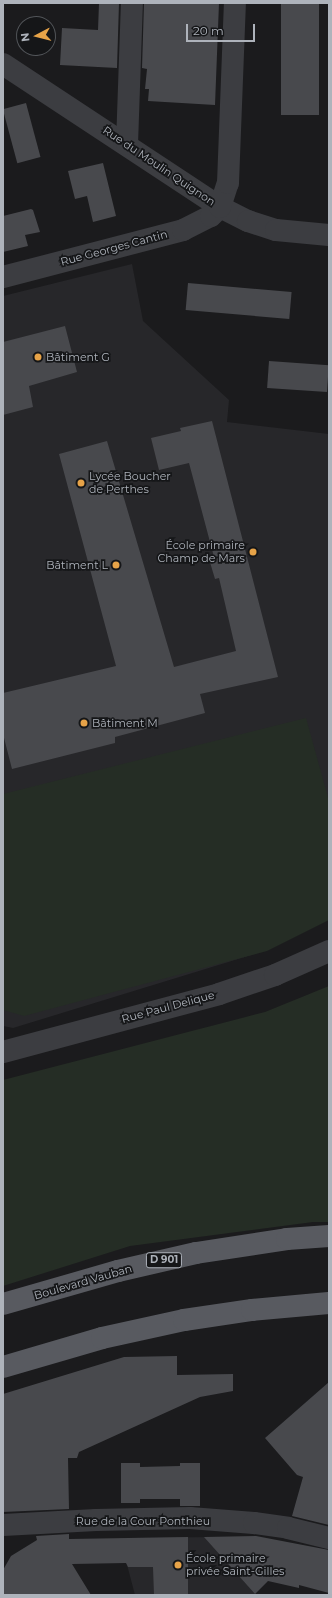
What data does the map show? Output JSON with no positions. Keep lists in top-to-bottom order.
{
  "streets": {
    "main road": ["D 901", "Boulevard Vauban"],
    "street": [
      "Rue du Moulin Quignon",
      "Rue Georges Cantin",
      "Rue Paul Delique",
      "Rue de la Cour Ponthieu"
    ]
  },
  "crossings": [
    ["Rue du Moulin Quignon", "Rue Georges Cantin"]
  ],
  "places": [
    "Bâtiment G",
    "Lycée Boucher de Perthes",
    "École primaire Champ de Mars",
    "Bâtiment L",
    "Bâtiment M",
    "École primaire privée Saint-Gilles"
  ],
  "scale_bar": "20 m",
  "north": "left"
}
